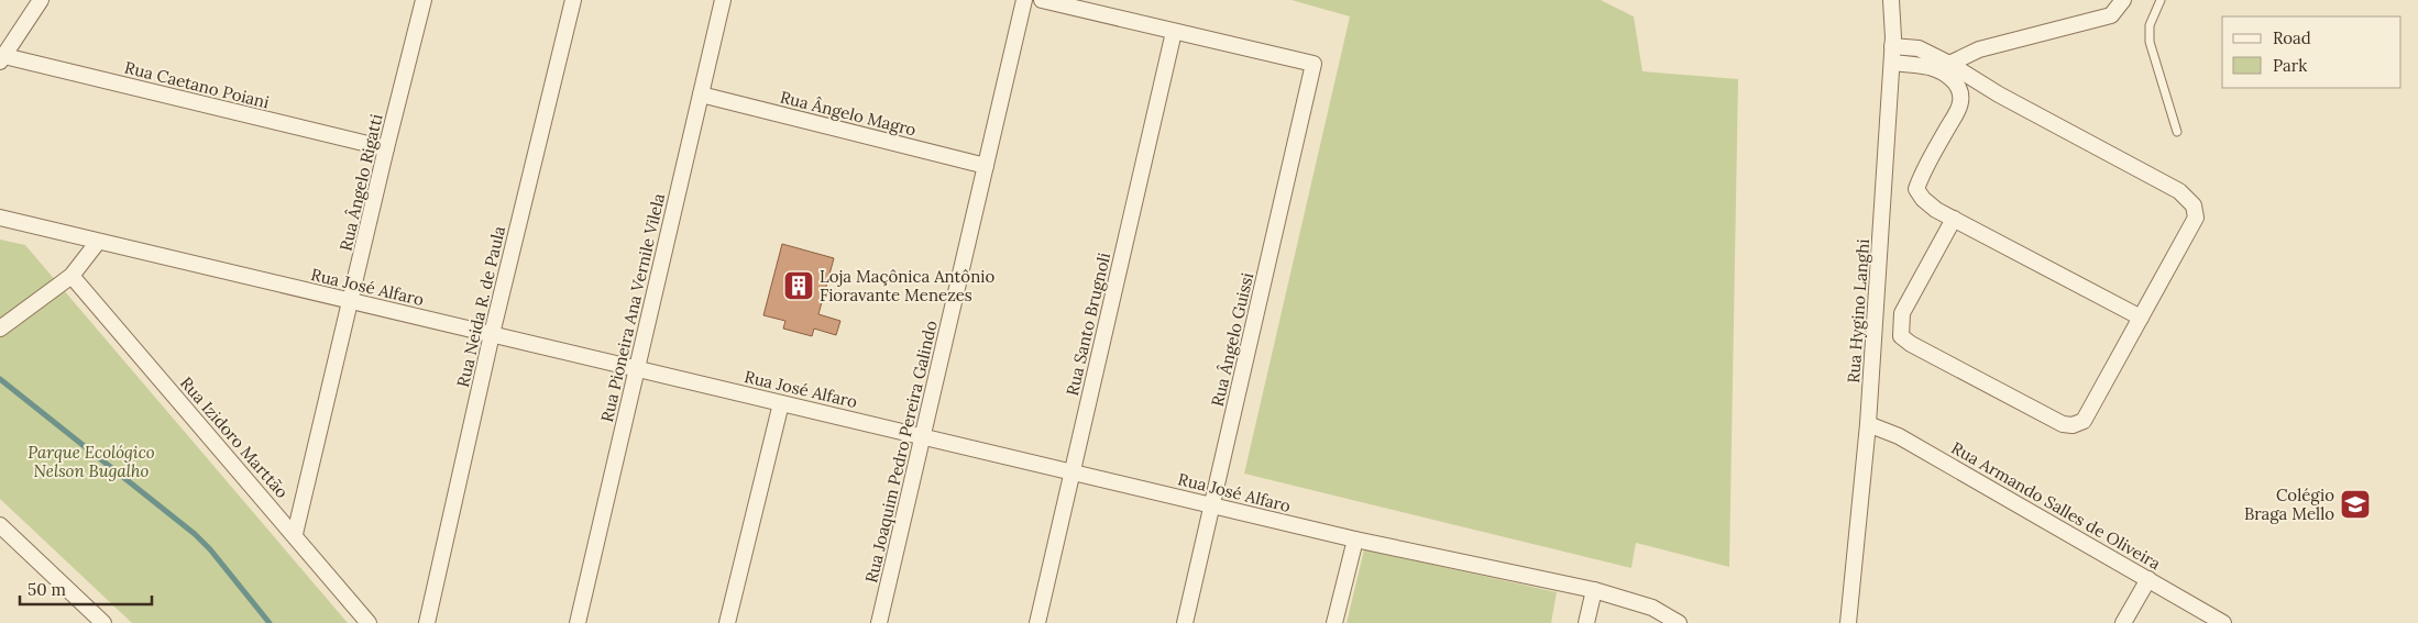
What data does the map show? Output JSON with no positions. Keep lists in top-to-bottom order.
{
  "streets": {
    "street": [
      "Rua Caetano Poiani",
      "Rua Ângelo Magro",
      "Rua Ângelo Rigatti",
      "Rua José Alfaro",
      "Rua Neida R. de Paula",
      "Rua Pioneira Ana Vernile Vilela",
      "Rua Hygino Langhi",
      "Rua Santo Brugnoli",
      "Rua Ângelo Guissi",
      "Rua Izidoro Marttão",
      "Rua Joaquim Pedro Pereira Galindo",
      "Rua Armando Salles de Oliveira"
    ]
  },
  "crossings": [
    ["Rua Caetano Poiani", "Rua Ângelo Rigatti"],
    ["Rua Ângelo Magro", "Rua Pioneira Ana Vernile Vilela"],
    ["Rua Ângelo Magro", "Rua Joaquim Pedro Pereira Galindo"],
    ["Rua Ângelo Rigatti", "Rua José Alfaro"],
    ["Rua Ângelo Rigatti", "Rua Izidoro Marttão"],
    ["Rua José Alfaro", "Rua Neida R. de Paula"],
    ["Rua José Alfaro", "Rua Pioneira Ana Vernile Vilela"],
    ["Rua José Alfaro", "Rua Santo Brugnoli"],
    ["Rua José Alfaro", "Rua Ângelo Guissi"],
    ["Rua José Alfaro", "Rua Joaquim Pedro Pereira Galindo"],
    ["Rua Hygino Langhi", "Rua Armando Salles de Oliveira"],
    ["Rua Santo Brugnoli", "Rua Ângelo Guissi"]
  ],
  "parks": ["Parque Ecológico Nelson Bugalho"],
  "places": {
    "building": ["Loja Maçônica Antônio Fioravante Menezes"],
    "school or university": ["Colégio Braga Mello"]
  },
  "legend": ["Road", "Park"],
  "scale_bar": "50 m"
}
